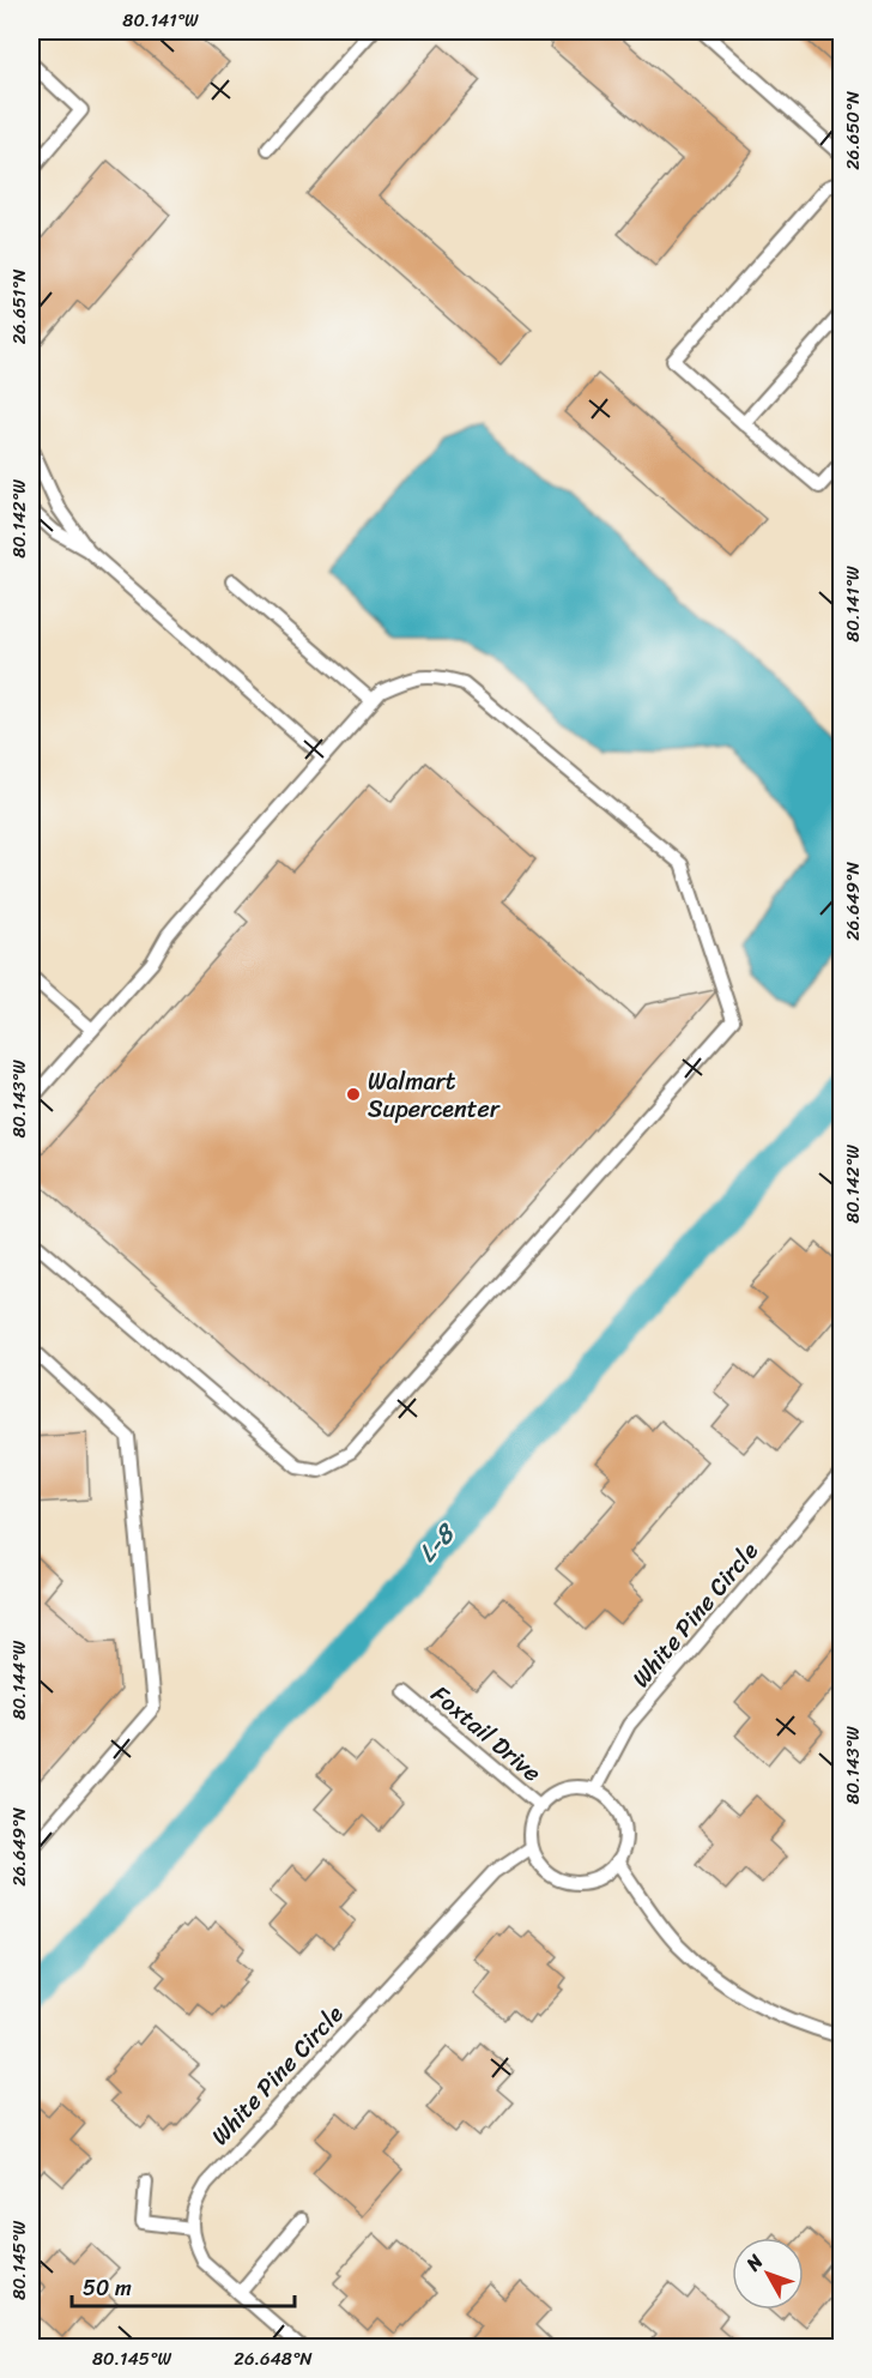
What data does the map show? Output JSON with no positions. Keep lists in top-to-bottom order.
{
  "streets": {
    "lane": ["White Pine Circle", "Foxtail Drive"]
  },
  "crossings": [
    ["White Pine Circle", "Foxtail Drive"]
  ],
  "water": ["L-8"],
  "places": ["Walmart Supercenter"],
  "scale_bar": "50 m",
  "north": "top left",
  "coordinates": [
    "80.141°W",
    "26.650°N",
    "26.651°N",
    "80.142°W",
    "26.649°N",
    "80.143°W",
    "80.144°W",
    "80.145°W",
    "26.648°N"
  ]
}
